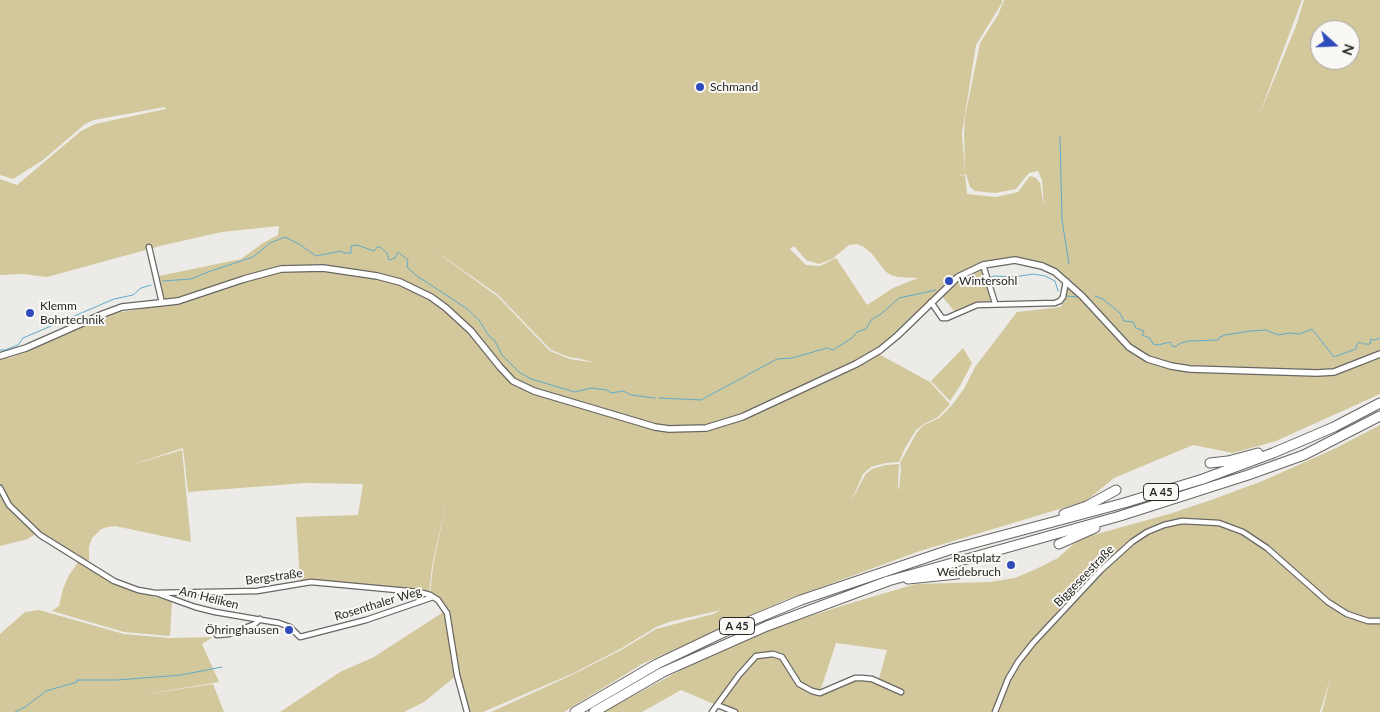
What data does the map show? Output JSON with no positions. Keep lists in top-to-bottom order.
{
  "streets": {
    "highway": ["A 45"],
    "street": [
      "Biggeseestraße",
      "Bergstraße",
      "Am Heliken",
      "Rosenthaler Weg"
    ]
  },
  "crossings": [
    ["Bergstraße", "Am Heliken"],
    ["Bergstraße", "Rosenthaler Weg"],
    ["Am Heliken", "Rosenthaler Weg"]
  ],
  "places": [
    "Schmand",
    "Wintersohl",
    "Klemm Bohrtechnik",
    "Rastplatz Weidebruch",
    "Öhringhausen"
  ],
  "north": "right"
}
